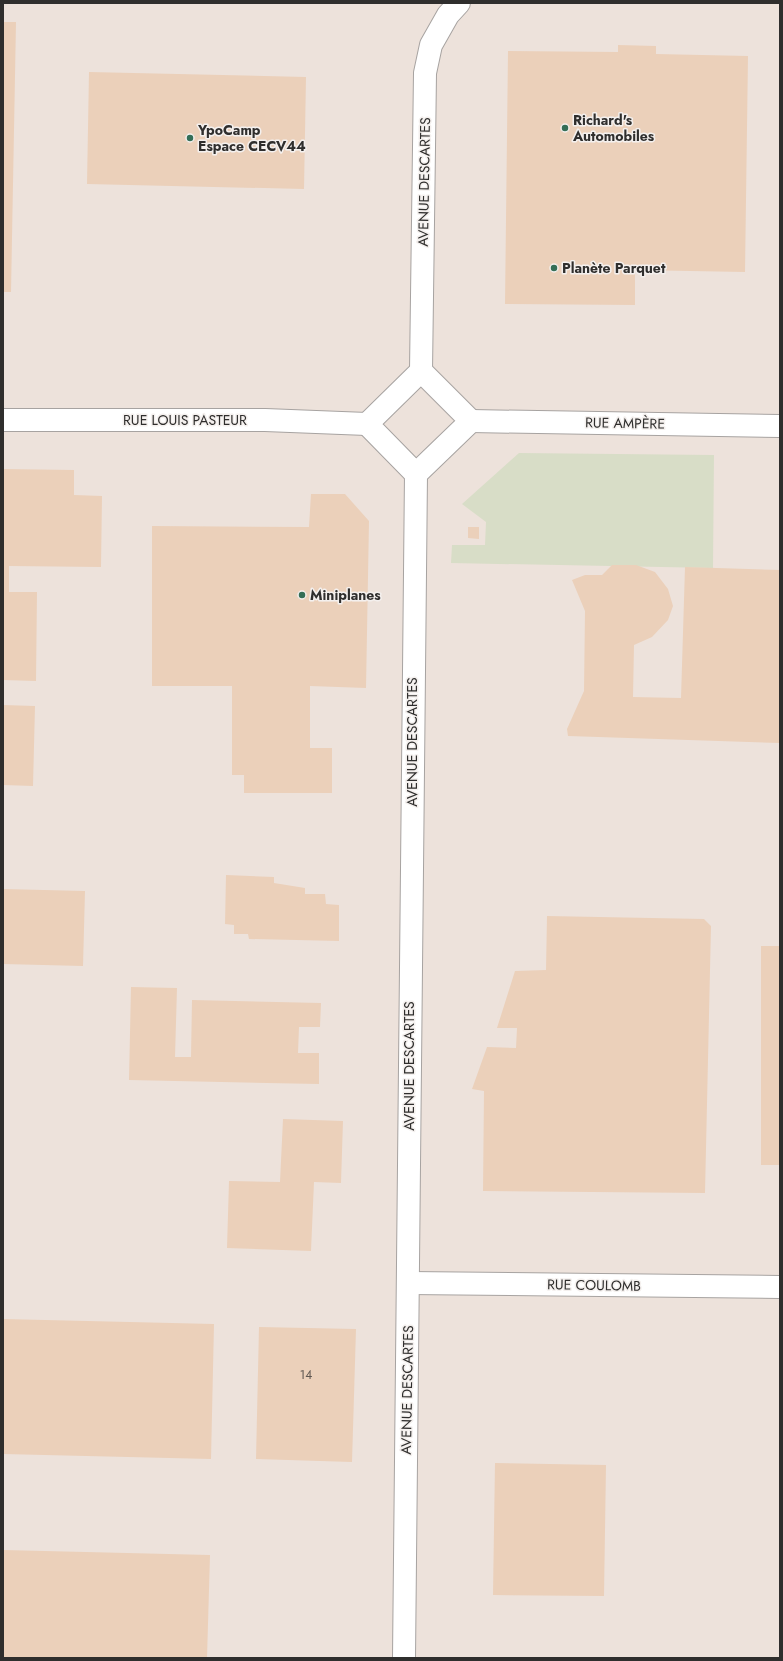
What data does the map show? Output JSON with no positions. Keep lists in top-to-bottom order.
{
  "streets": {
    "street": [
      "AVENUE DESCARTES",
      "RUE LOUIS PASTEUR",
      "RUE AMPÈRE",
      "RUE COULOMB"
    ]
  },
  "crossings": [
    ["AVENUE DESCARTES", "RUE COULOMB"]
  ],
  "places": [
    "Richard's Automobiles",
    "YpoCamp Espace CECV44",
    "Planète Parquet",
    "Miniplanes"
  ],
  "house_numbers": ["14"]
}
